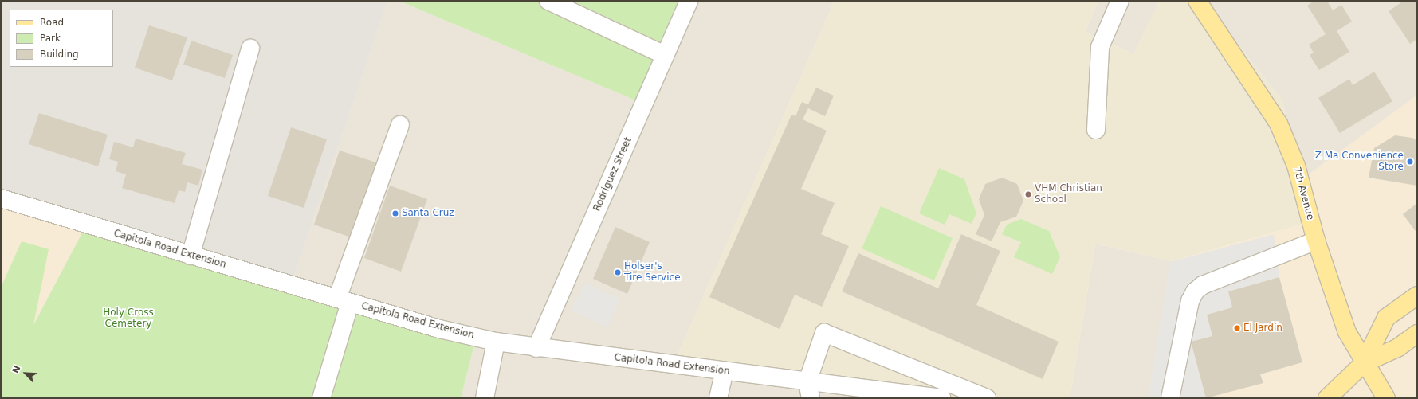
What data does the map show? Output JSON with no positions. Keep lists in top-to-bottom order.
{
  "streets": {
    "main road": ["7th Avenue"],
    "street": ["Rodriguez Street", "Capitola Road Extension"]
  },
  "crossings": [
    ["Rodriguez Street", "Capitola Road Extension"]
  ],
  "parks": ["Holy Cross Cemetery"],
  "places": [
    "Z Ma Convenience Store",
    "VHM Christian School",
    "Santa Cruz",
    "Holser's Tire Service",
    "El Jardín"
  ],
  "legend": ["Road", "Park", "Building"],
  "north": "top left"
}
